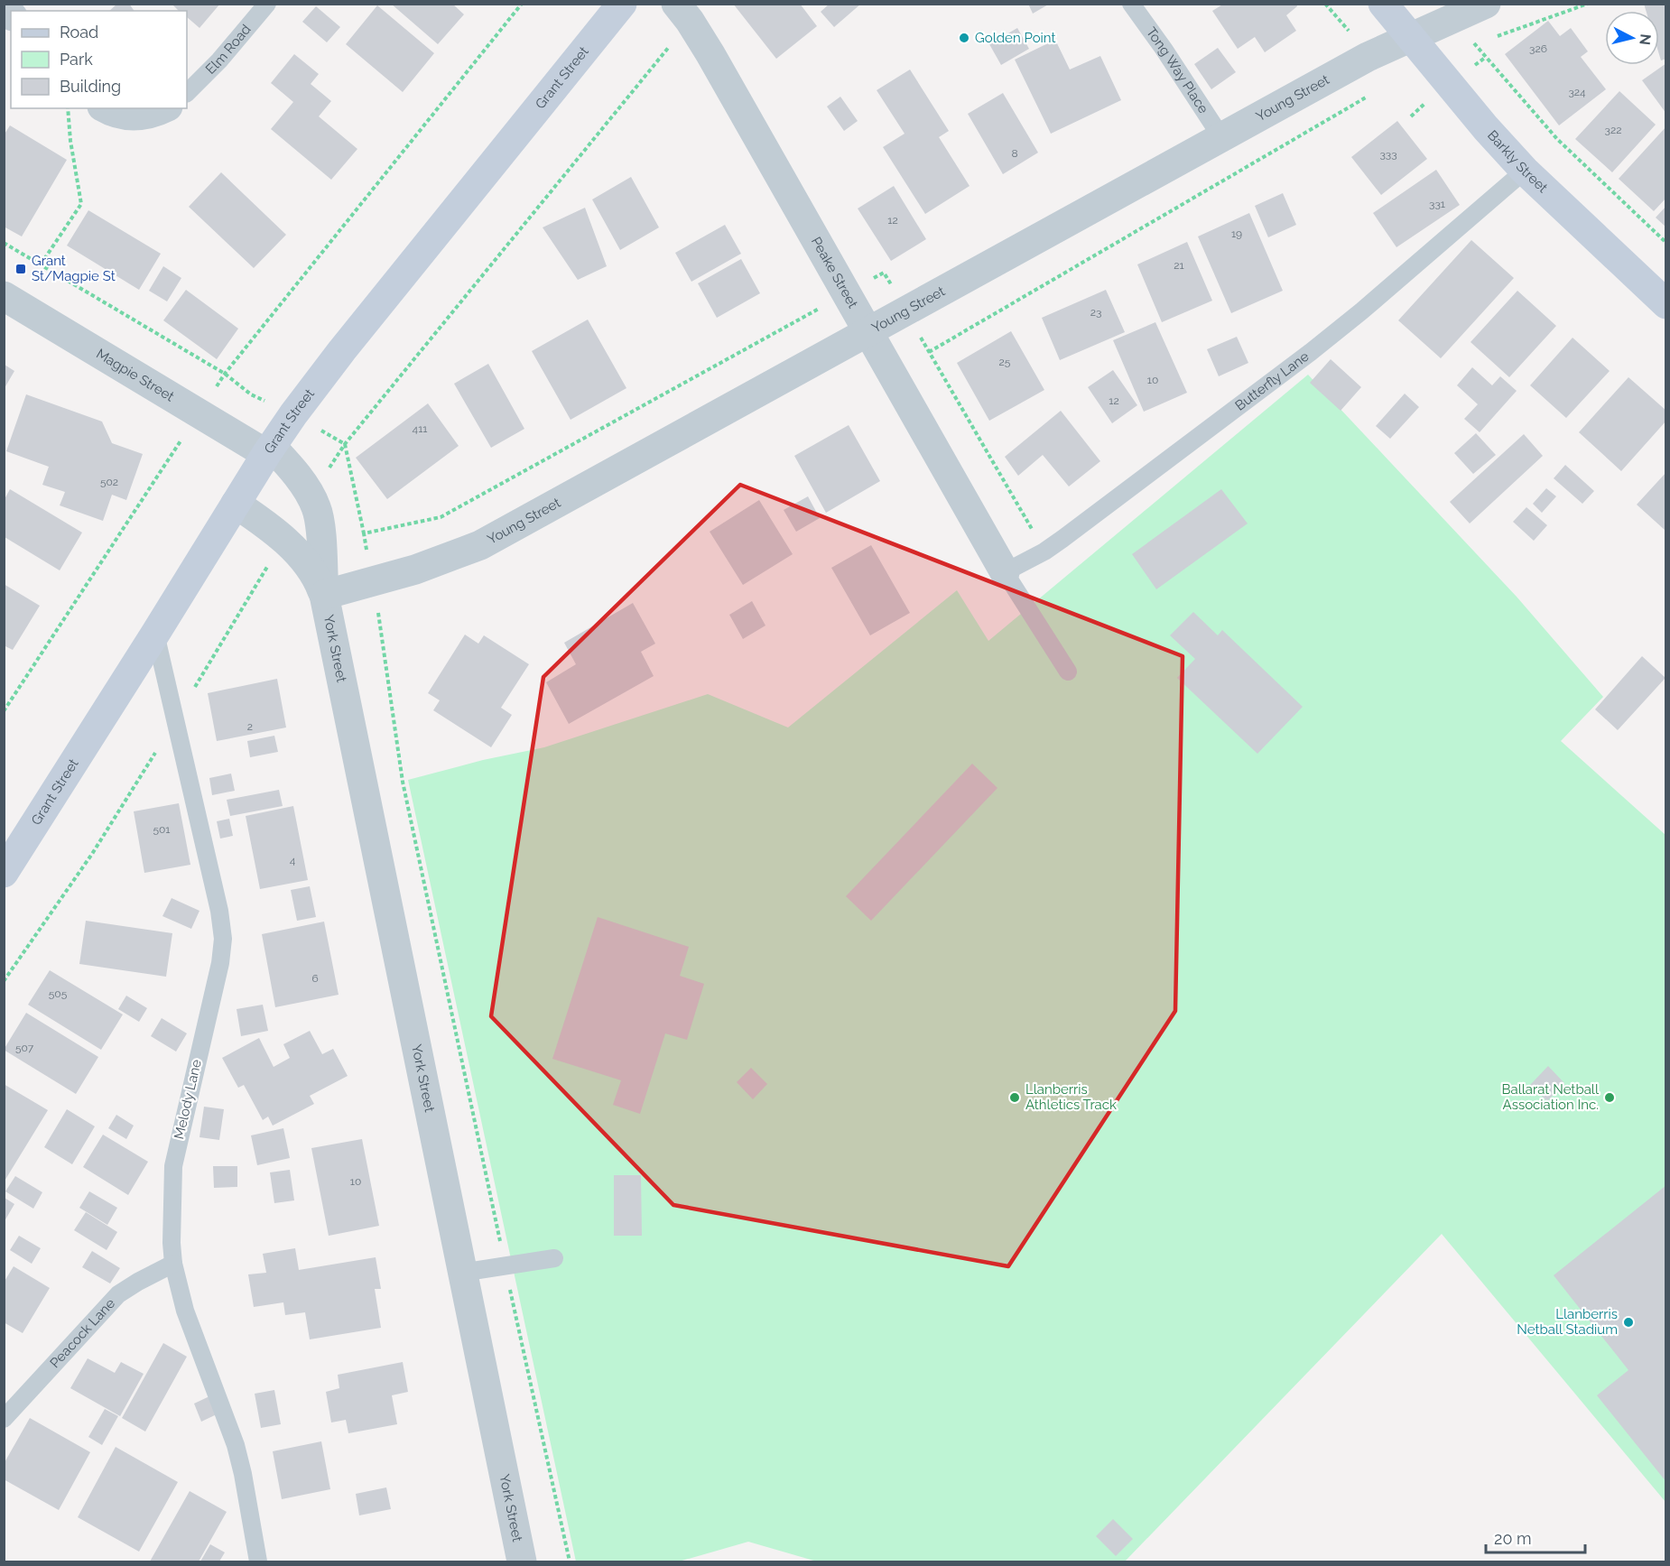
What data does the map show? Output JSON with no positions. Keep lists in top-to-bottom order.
{
  "streets": {
    "main road": ["Grant Street", "Barkly Street"],
    "street": [
      "Young Street",
      "Peake Street",
      "Magpie Street",
      "York Street"
    ],
    "lane": [
      "Elm Road",
      "Tong Way Place",
      "Butterfly Lane",
      "Melody Lane",
      "Peacock Lane"
    ]
  },
  "crossings": [
    ["Tong Way Place", "Young Street"],
    ["Grant Street", "Magpie Street"],
    ["Grant Street", "York Street"],
    ["Grant Street", "Melody Lane"],
    ["Young Street", "Barkly Street"],
    ["Young Street", "Peake Street"],
    ["Young Street", "York Street"],
    ["Barkly Street", "Butterfly Lane"],
    ["Peake Street", "Butterfly Lane"],
    ["Magpie Street", "York Street"],
    ["Melody Lane", "Peacock Lane"]
  ],
  "places": {
    "other": [
      "Golden Point",
      "Llanberris Athletics Track",
      "Ballarat Netball Association Inc.",
      "Llanberris Netball Stadium"
    ],
    "transit": ["Grant St/Magpie St"]
  },
  "house_numbers": [
    "326",
    "324",
    "322",
    "8",
    "333",
    "331",
    "12",
    "19",
    "21",
    "23",
    "25",
    "10",
    "12",
    "411",
    "502",
    "2",
    "501",
    "4",
    "6",
    "505",
    "507",
    "10"
  ],
  "legend": ["Road", "Park", "Building"],
  "scale_bar": "20 m",
  "north": "right"
}
